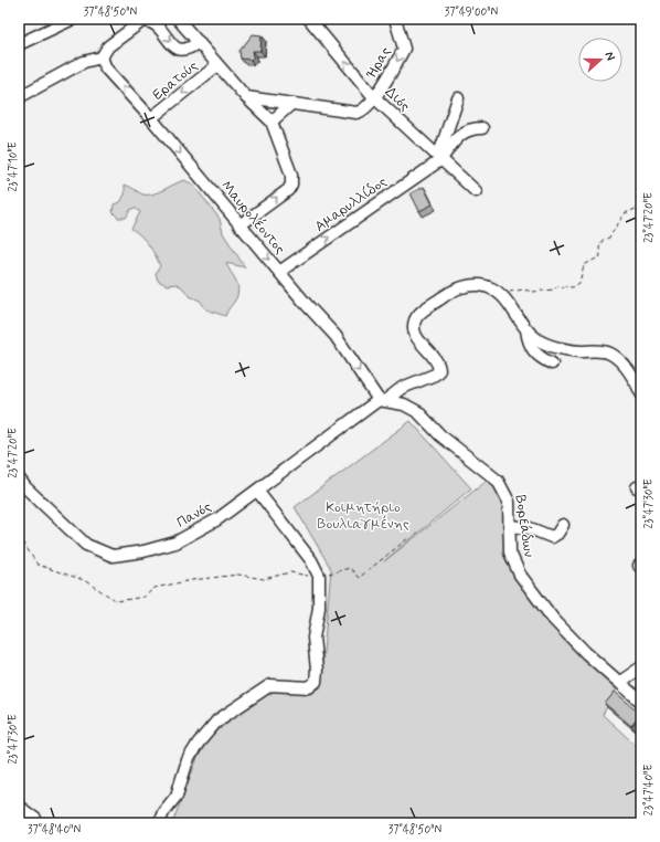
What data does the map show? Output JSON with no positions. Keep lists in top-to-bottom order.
{
  "streets": {
    "street": [
      "Ήρας",
      "Ερατούς",
      "Διός",
      "Αμαρυλλίδος",
      "Μαυρολέοντος",
      "Πανός",
      "Βορεάδων"
    ]
  },
  "crossings": [
    ["Ήρας", "Διός"],
    ["Ερατούς", "Μαυρολέοντος"],
    ["Διός", "Αμαρυλλίδος"],
    ["Αμαρυλλίδος", "Μαυρολέοντος"],
    ["Μαυρολέοντος", "Πανός"],
    ["Μαυρολέοντος", "Βορεάδων"],
    ["Πανός", "Βορεάδων"]
  ],
  "one_way": ["Ερατούς", "Αμαρυλλίδος"],
  "parks": ["Κοιμητήριο Βουλιαγμένης"],
  "north": "right",
  "coordinates": [
    "37°48'50\"N",
    "37°49'00\"N",
    "23°47'10\"E",
    "23°47'20\"E",
    "23°47'30\"E",
    "23°47'40\"E",
    "37°48'40\"N"
  ]
}
